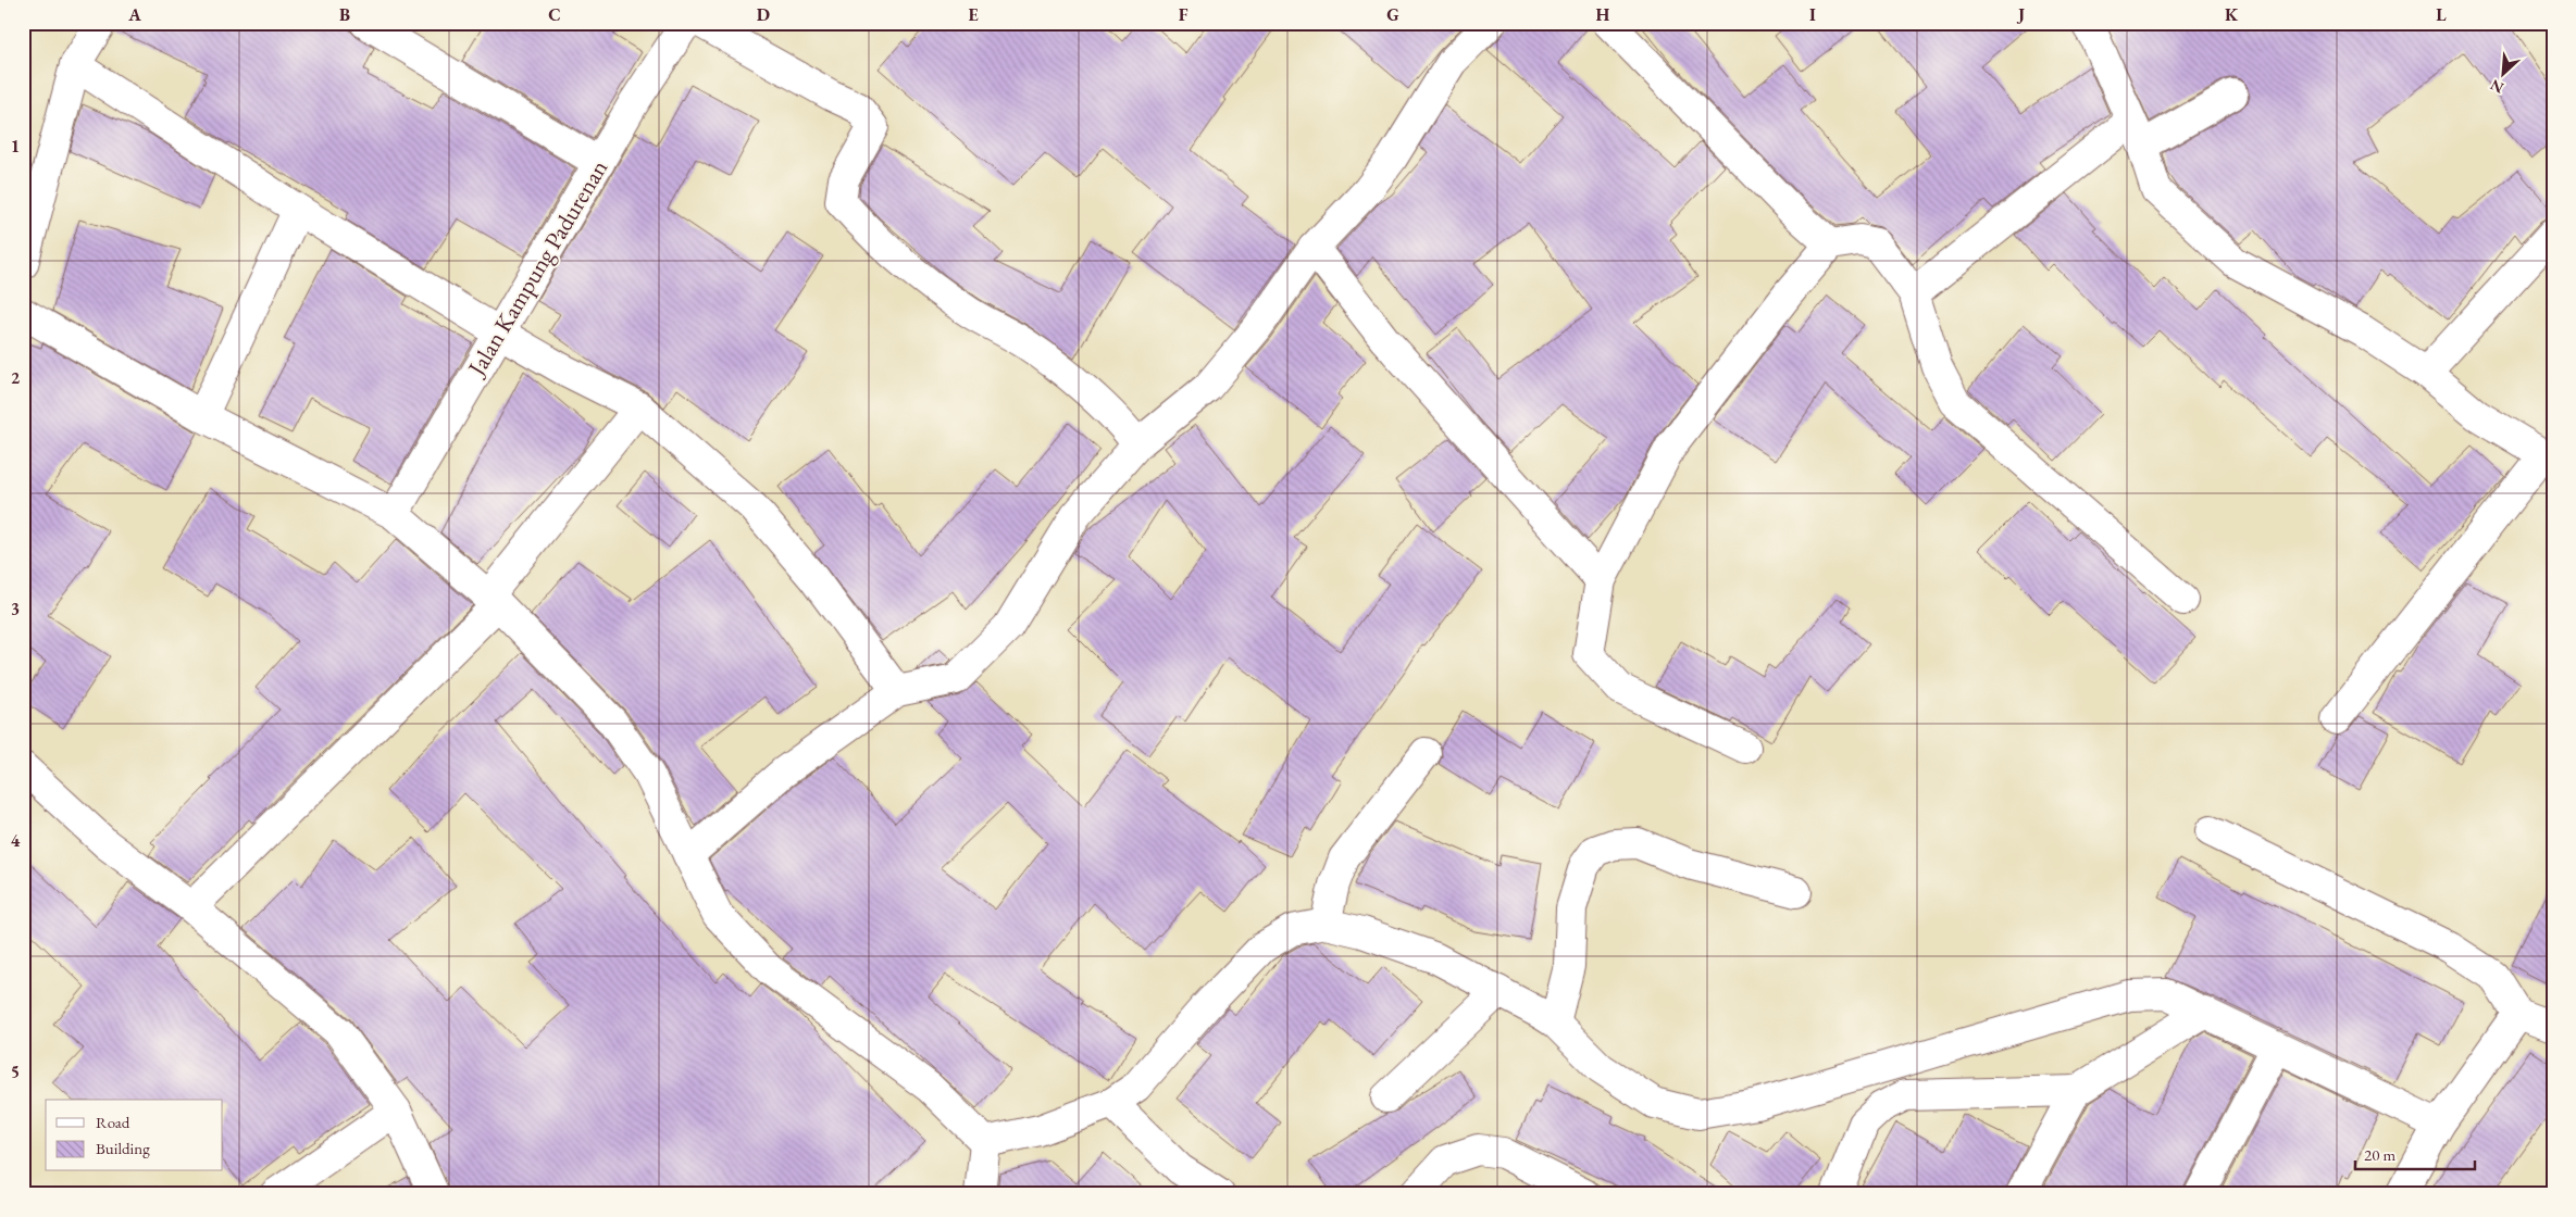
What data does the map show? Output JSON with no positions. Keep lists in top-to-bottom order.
{
  "streets": {
    "street": ["Jalan Kampung Padurenan"]
  },
  "legend": ["Road", "Building"],
  "scale_bar": "20 m",
  "north": "bottom left",
  "grid": {
    "columns": [
      "A",
      "B",
      "C",
      "D",
      "E",
      "F",
      "G",
      "H",
      "I",
      "J",
      "K",
      "L"
    ],
    "rows": [
      "1",
      "2",
      "3",
      "4",
      "5"
    ]
  }
}
